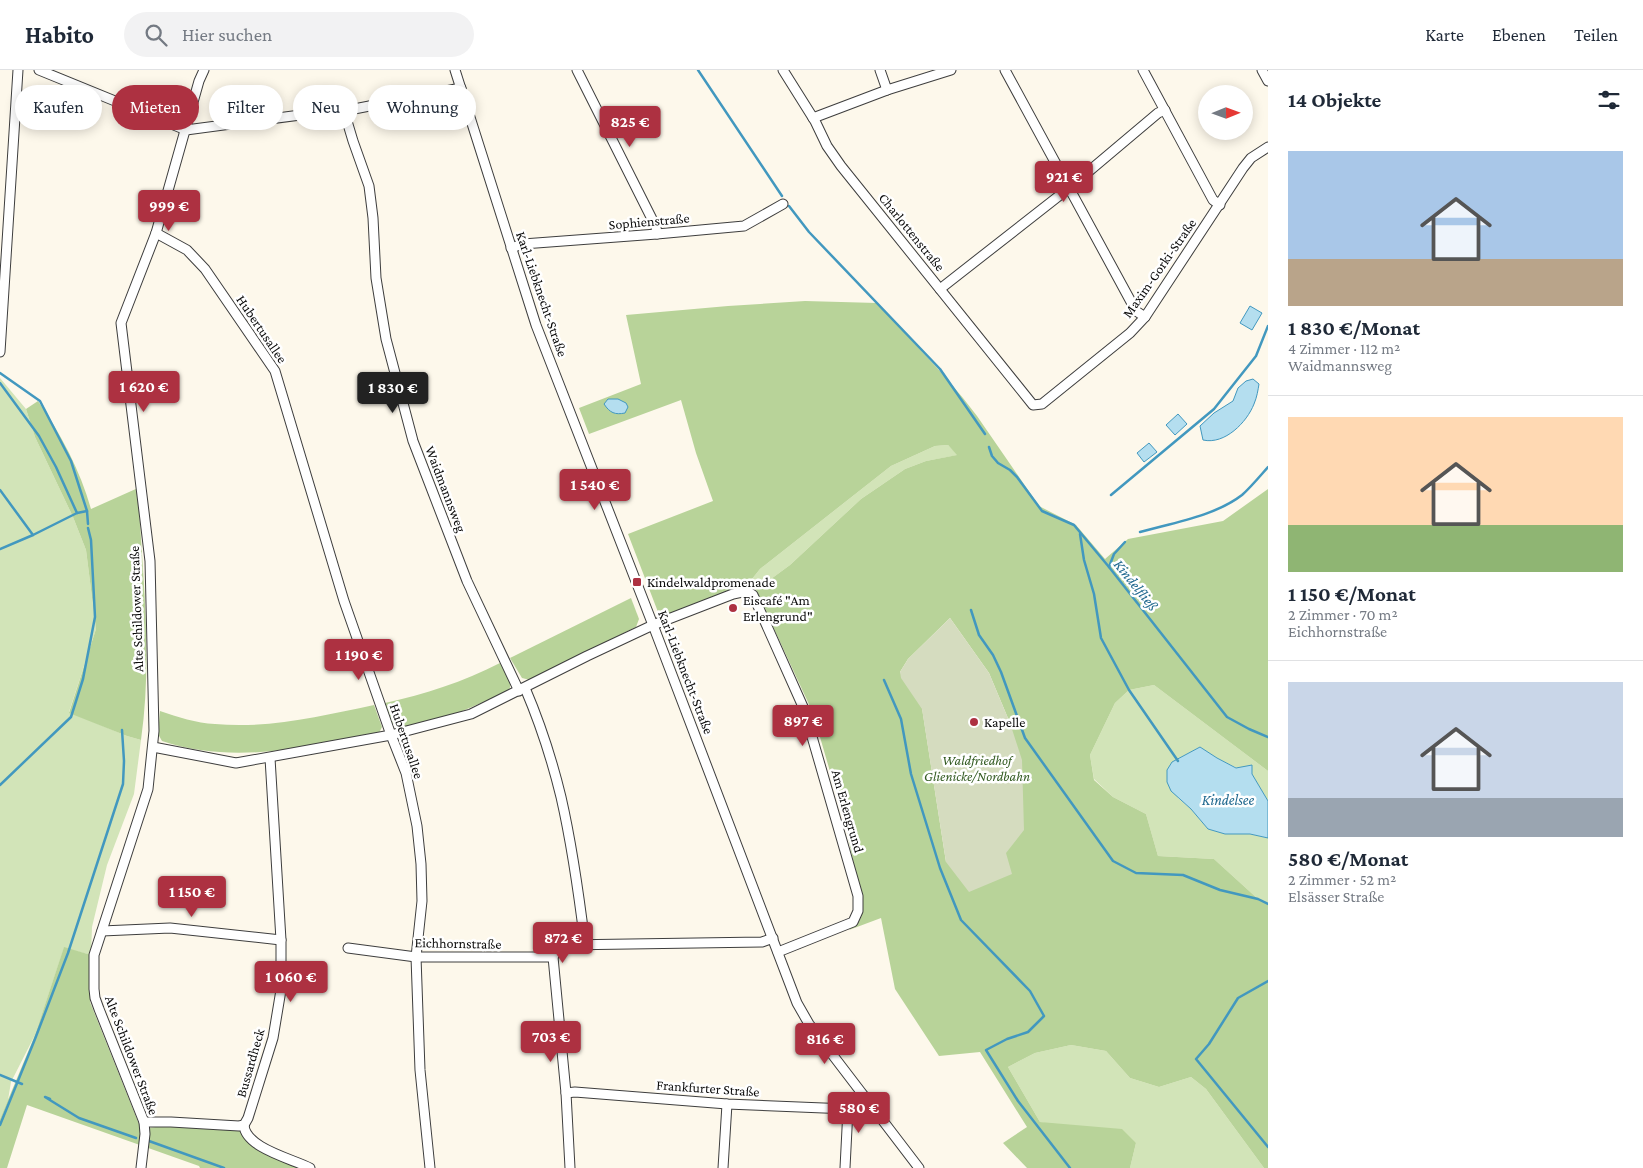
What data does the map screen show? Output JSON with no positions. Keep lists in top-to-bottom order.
{
  "streets": {
    "street": [
      "Sophienstraße",
      "Charlottenstraße",
      "Maxim-Gorki-Straße",
      "Karl-Liebknecht-Straße",
      "Hubertusallee",
      "Waidmannsweg",
      "Alte Schildower Straße",
      "Am Erlengrund",
      "Eichhornstraße",
      "Bussardheck",
      "Frankfurter Straße"
    ]
  },
  "crossings": [
    ["Sophienstraße", "Karl-Liebknecht-Straße"],
    ["Charlottenstraße", "Maxim-Gorki-Straße"],
    ["Karl-Liebknecht-Straße", "Am Erlengrund"],
    ["Hubertusallee", "Alte Schildower Straße"],
    ["Hubertusallee", "Eichhornstraße"]
  ],
  "water": ["Kindelfließ", "Kindelsee"],
  "parks": ["Waldfriedhof Glienicke/Nordbahn"],
  "places": {
    "transit": ["Kindelwaldpromenade"],
    "other": ["Eiscafé \"Am Erlengrund\"", "Kapelle"]
  },
  "north": "right",
  "page": {
    "header": "Habito",
    "search": "Hier suchen",
    "nav": ["Karte", "Ebenen", "Teilen"],
    "heading": "14 Objekte",
    "chip": [
      "Kaufen",
      "Mieten",
      "Filter",
      "Neu",
      "Wohnung"
    ],
    "price": [
      "825 €",
      "921 €",
      "999 €",
      "1 620 €",
      "1 830 €",
      "1 540 €",
      "1 190 €",
      "897 €",
      "1 150 €",
      "872 €",
      "1 060 €",
      "703 €",
      "816 €",
      "580 €"
    ],
    "list": [
      {
        "name": "1 830 €/Monat",
        "note": "4 Zimmer · 112 m² · Waidmannsweg"
      },
      {
        "name": "1 150 €/Monat",
        "note": "2 Zimmer · 70 m² · Eichhornstraße"
      },
      {
        "name": "580 €/Monat",
        "note": "2 Zimmer · 52 m² · Elsässer Straße"
      }
    ]
  }
}
